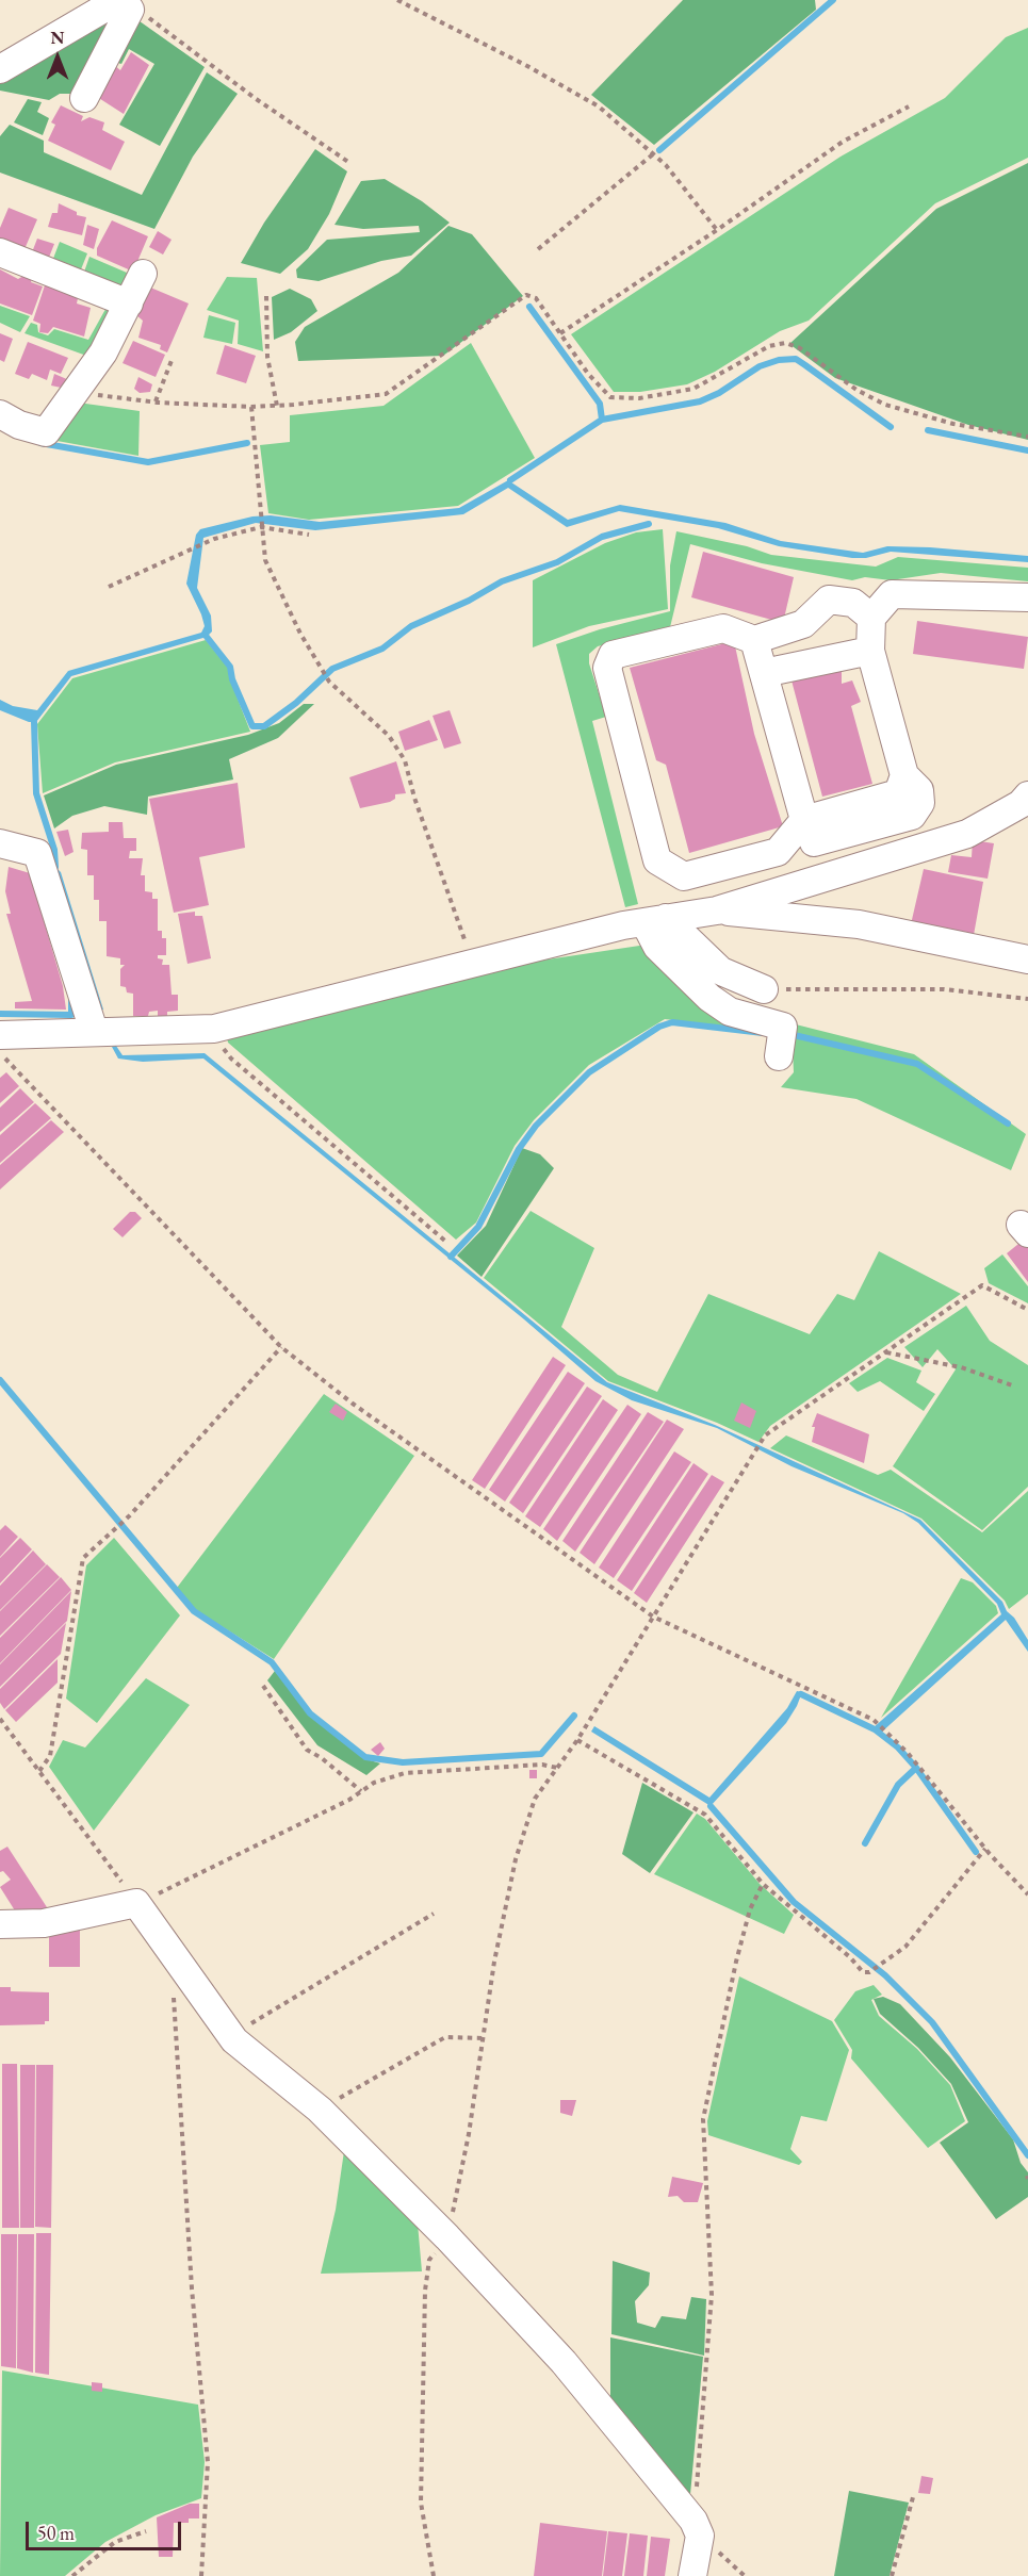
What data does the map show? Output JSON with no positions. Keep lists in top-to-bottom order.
{
  "scale_bar": "50 m",
  "north": "top"
}
